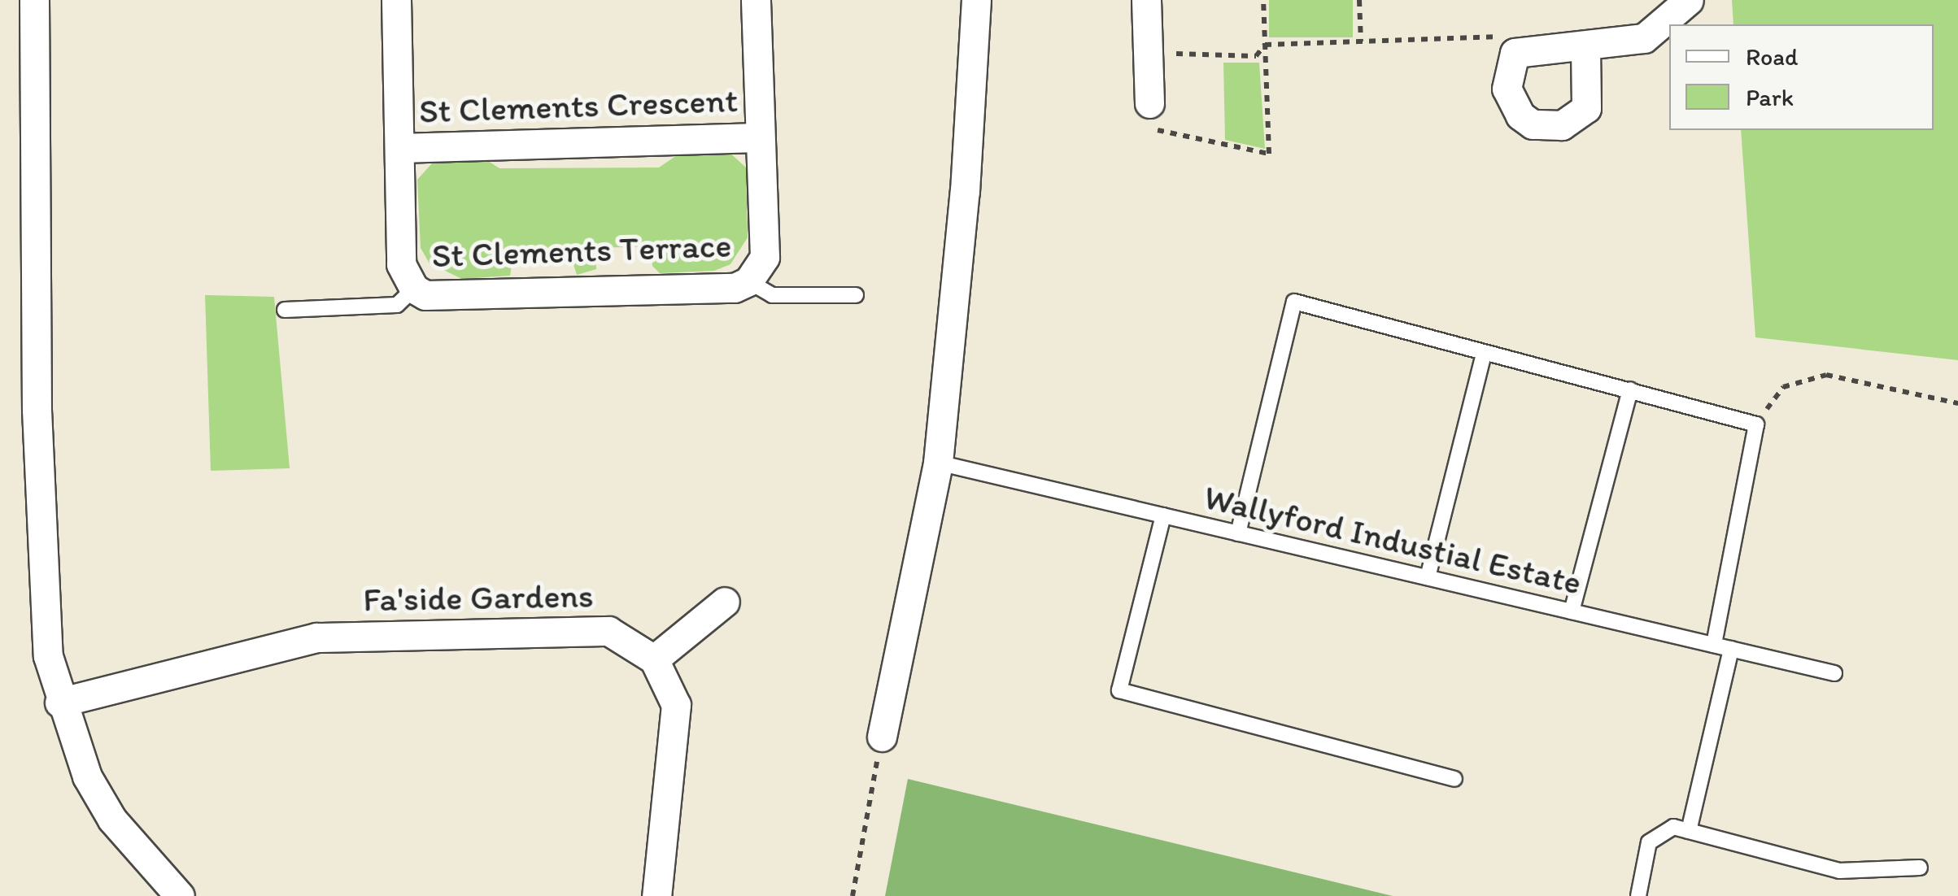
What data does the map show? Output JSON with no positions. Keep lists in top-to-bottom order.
{
  "streets": {
    "street": ["St Clements Crescent", "St Clements Terrace", "Fa'side Gardens"],
    "lane": ["Wallyford Industial Estate"]
  },
  "legend": ["Road", "Park"]
}
